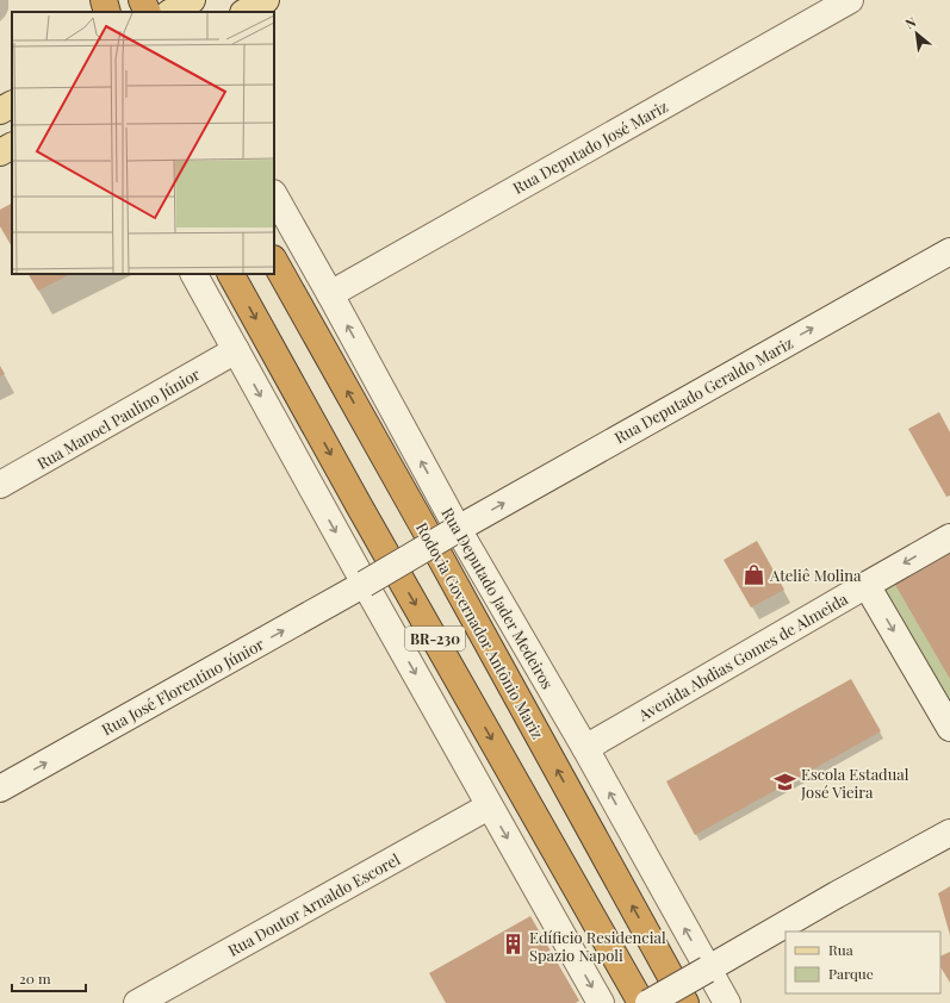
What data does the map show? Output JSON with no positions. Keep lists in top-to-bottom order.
{
  "streets": {
    "highway": ["Rodovia Governador Antônio Mariz", "BR-230"],
    "street": [
      "Rua Deputado José Mariz",
      "Rua Deputado Geraldo Mariz",
      "Rua Manoel Paulino Júnior",
      "Rua Deputado Jader Medeiros",
      "Avenida Abdias Gomes de Almeida",
      "Rua José Florentino Júnior",
      "Rua Doutor Arnaldo Escorel"
    ]
  },
  "crossings": [
    ["Rua Deputado José Mariz", "Rua Deputado Jader Medeiros"],
    ["Rua Deputado Geraldo Mariz", "Rua Deputado Jader Medeiros"],
    ["Rua Deputado Geraldo Mariz", "Rua José Florentino Júnior"],
    ["Rua Deputado Jader Medeiros", "Avenida Abdias Gomes de Almeida"]
  ],
  "one_way": ["Rua Deputado Geraldo Mariz", "Rua José Florentino Júnior"],
  "places": {
    "shop": ["Ateliê Molina"],
    "school or university": ["Escola Estadual José Vieira"],
    "building": ["Edíficio Residencial Spazio Napoli"]
  },
  "legend": ["Rua", "Parque"],
  "scale_bar": "20 m",
  "north": "top left"
}
